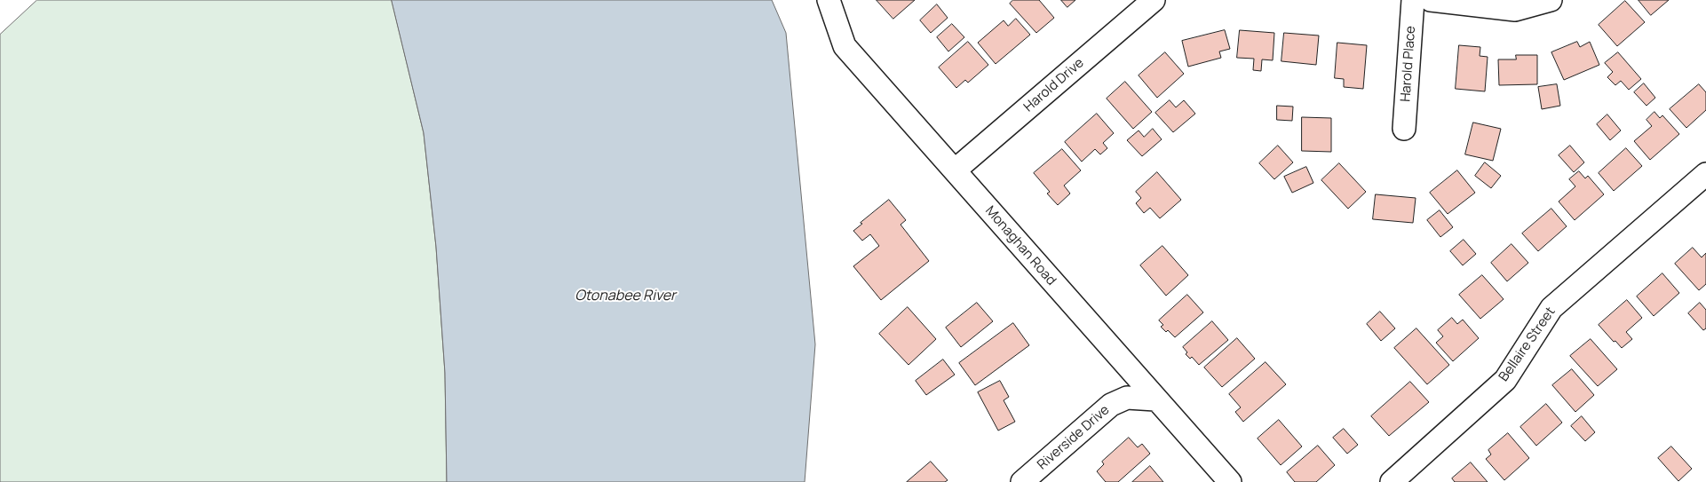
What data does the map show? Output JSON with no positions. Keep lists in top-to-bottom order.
{
  "streets": {
    "street": [
      "Harold Place",
      "Harold Drive",
      "Monaghan Road",
      "Bellaire Street",
      "Riverside Drive"
    ]
  },
  "crossings": [
    ["Harold Drive", "Monaghan Road"],
    ["Monaghan Road", "Riverside Drive"]
  ],
  "water": ["Otonabee River"]
}
